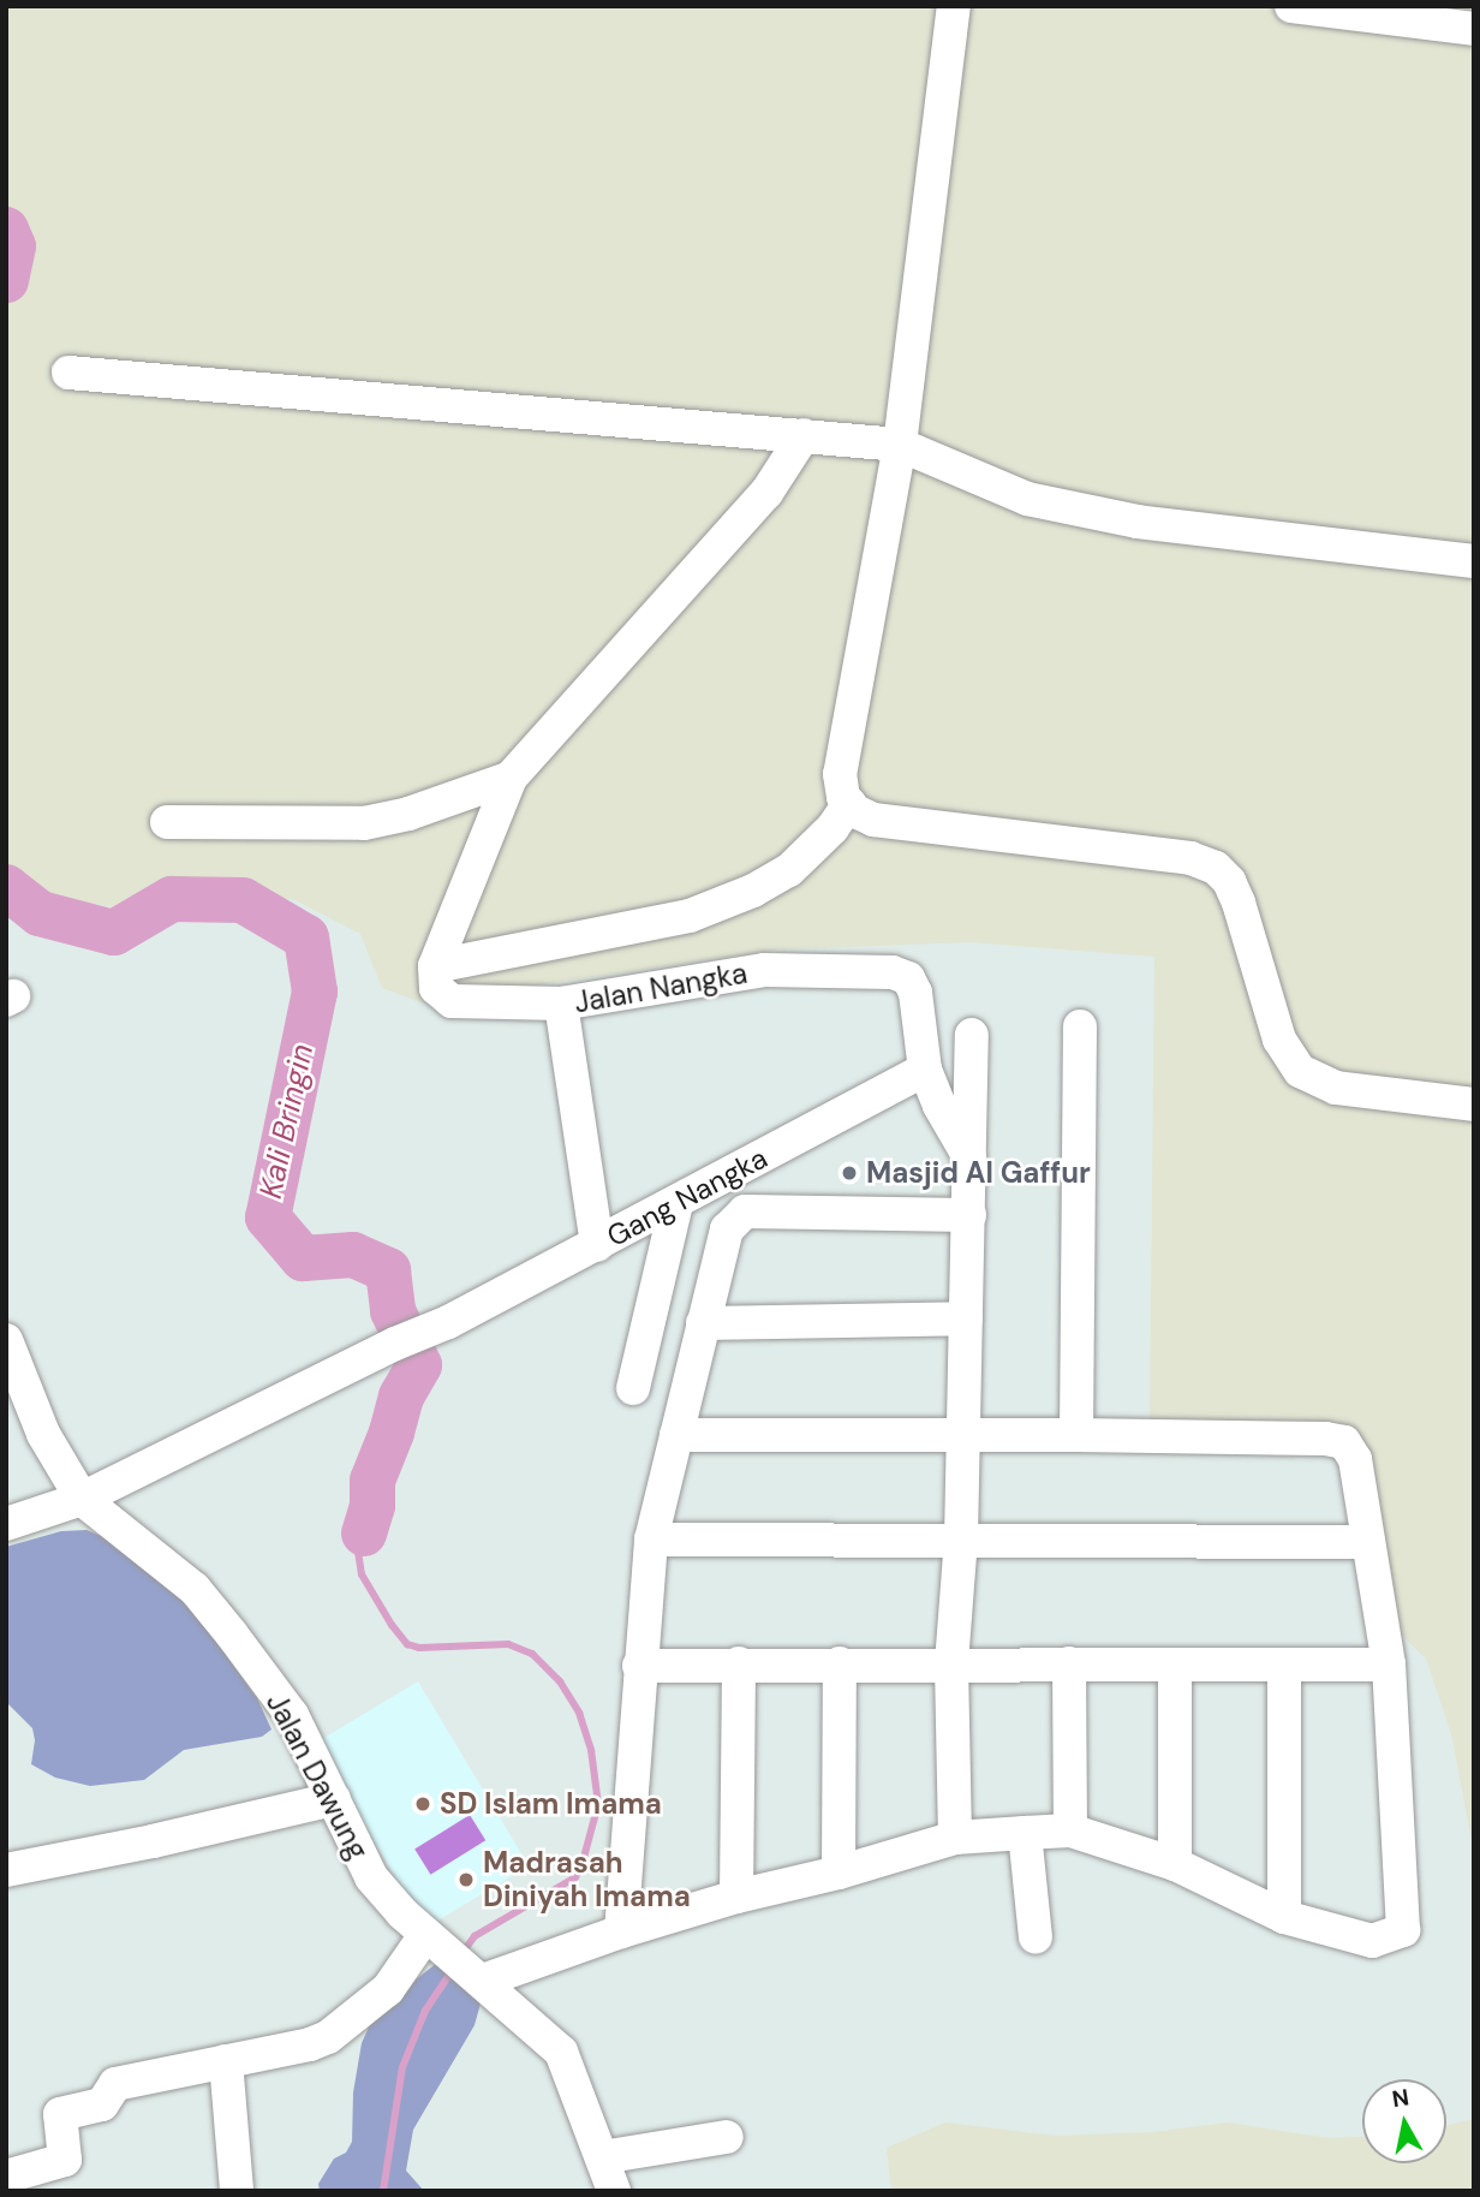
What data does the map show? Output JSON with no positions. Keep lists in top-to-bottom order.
{
  "streets": {
    "street": ["Jalan Nangka", "Gang Nangka", "Jalan Dawung"]
  },
  "crossings": [
    ["Jalan Nangka", "Gang Nangka"],
    ["Gang Nangka", "Jalan Dawung"]
  ],
  "water": ["Kali Bringin"],
  "places": ["Masjid Al Gaffur", "SD Islam Imama", "Madrasah Diniyah Imama"],
  "north": "top"
}
